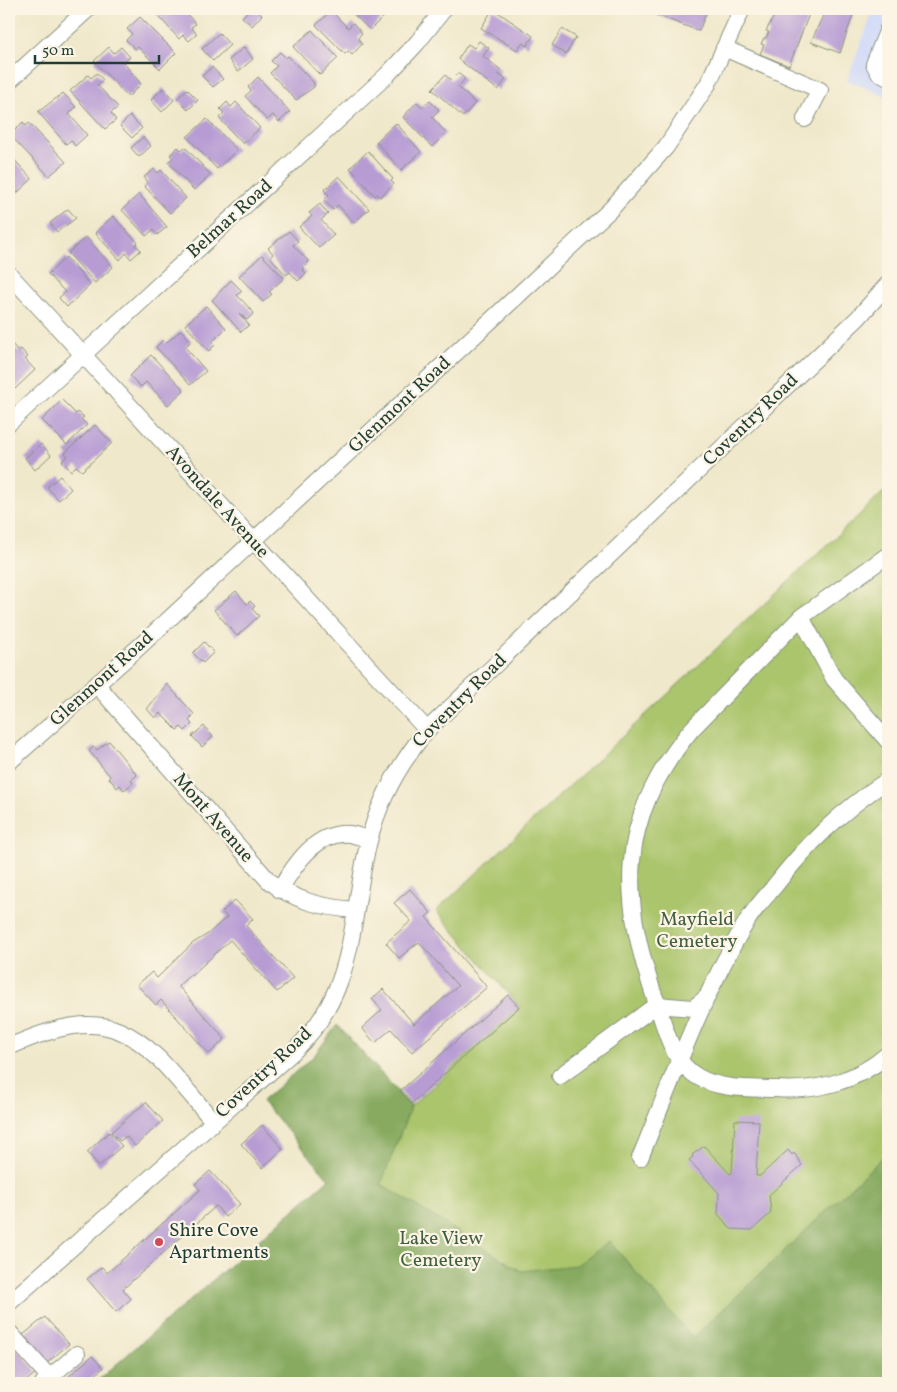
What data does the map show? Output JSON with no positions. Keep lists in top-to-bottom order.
{
  "streets": {
    "street": [
      "Belmar Road",
      "Glenmont Road",
      "Coventry Road",
      "Avondale Avenue",
      "Mont Avenue"
    ]
  },
  "crossings": [
    ["Belmar Road", "Avondale Avenue"],
    ["Glenmont Road", "Avondale Avenue"],
    ["Glenmont Road", "Mont Avenue"],
    ["Coventry Road", "Avondale Avenue"],
    ["Coventry Road", "Mont Avenue"]
  ],
  "parks": ["Mayfield Cemetery", "Lake View Cemetery"],
  "places": ["Shire Cove Apartments"],
  "scale_bar": "50 m"
}
